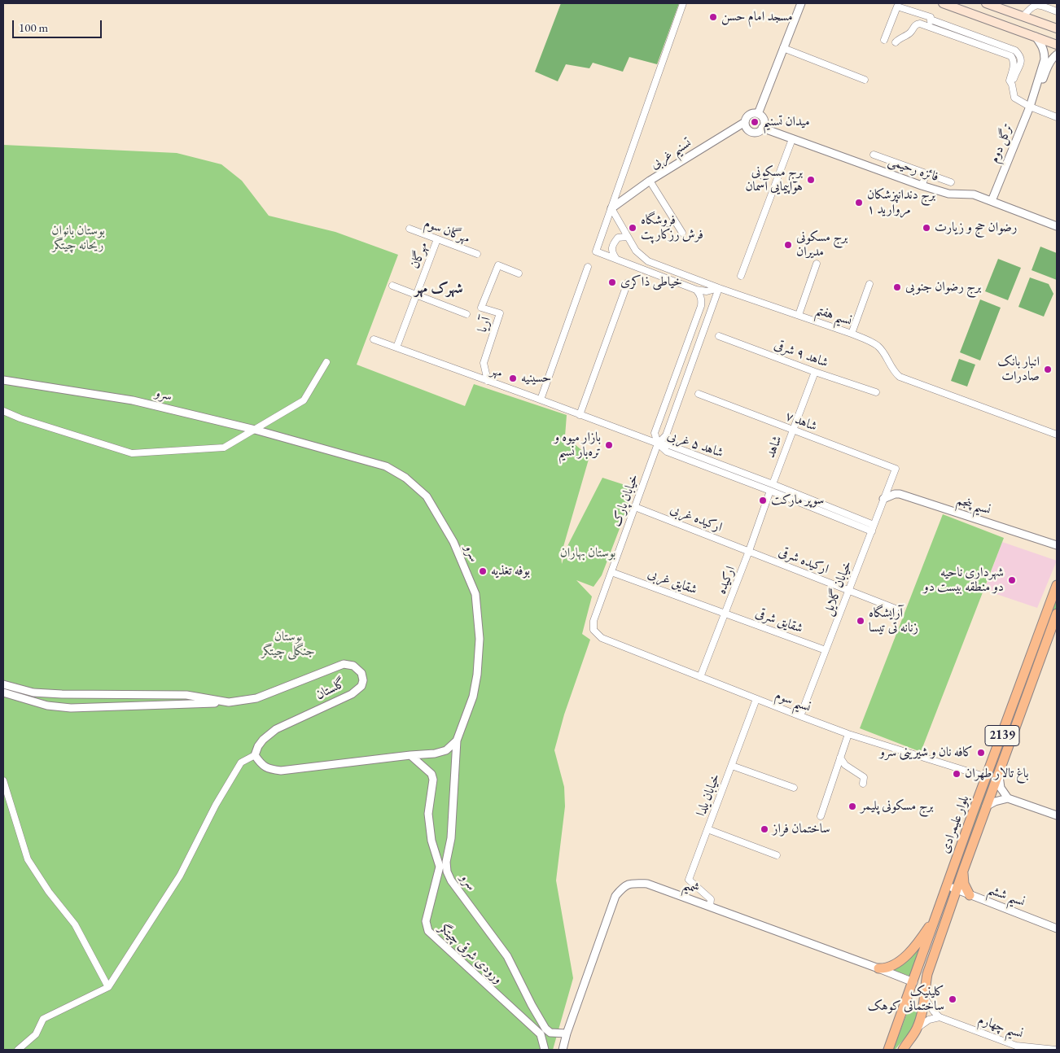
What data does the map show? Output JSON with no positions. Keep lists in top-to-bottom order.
{
  "streets": {
    "main road": ["2139", "بلوار علیمرادی"],
    "street": [
      "ترگل دوم",
      "تسنیم غربی",
      "فائزه رحیمی",
      "مهرگان سوم",
      "مهرگان",
      "نسیم هفتم",
      "آریا",
      "شاهد ۹ شرقی",
      "مهر",
      "سرو",
      "شاهد ۷",
      "شاهد ۵ غربی",
      "شاهد",
      "خیابان پارک",
      "نسیم پنجم",
      "ارکیده غربی",
      "ارکیده شرقی",
      "ارکیده",
      "شقایق غربی",
      "خیابان گلایل",
      "شقایق شرقی",
      "گلستان",
      "نسیم سوم",
      "خیابان یلدا",
      "شمیم",
      "نسیم ششم",
      "ورودی شرقی چیتگر",
      "نسیم چهارم"
    ]
  },
  "crossings": [
    ["ترگل دوم", "فائزه رحیمی"],
    ["تسنیم غربی", "فائزه رحیمی"],
    ["تسنیم غربی", "نسیم هفتم"],
    ["مهرگان سوم", "مهرگان"],
    ["مهرگان", "مهر"],
    ["نسیم هفتم", "خیابان پارک"],
    ["آریا", "مهر"],
    ["شاهد ۹ شرقی", "شاهد"],
    ["مهر", "شاهد ۵ غربی"],
    ["مهر", "خیابان پارک"],
    ["سرو", "شمیم"],
    ["شاهد ۷", "شاهد"],
    ["شاهد ۷", "خیابان گلایل"],
    ["شاهد ۵ غربی", "شاهد"],
    ["شاهد ۵ غربی", "خیابان پارک"],
    ["شاهد ۵ غربی", "ارکیده"],
    ["شاهد ۵ غربی", "خیابان گلایل"],
    ["شاهد", "ارکیده"],
    ["خیابان پارک", "ارکیده غربی"],
    ["خیابان پارک", "شقایق غربی"],
    ["خیابان پارک", "نسیم سوم"],
    ["نسیم پنجم", "خیابان گلایل"],
    ["ارکیده غربی", "ارکیده شرقی"],
    ["ارکیده غربی", "ارکیده"],
    ["ارکیده شرقی", "ارکیده"],
    ["ارکیده شرقی", "خیابان گلایل"],
    ["ارکیده", "شقایق غربی"],
    ["ارکیده", "شقایق شرقی"],
    ["ارکیده", "نسیم سوم"],
    ["شقایق غربی", "شقایق شرقی"],
    ["خیابان گلایل", "شقایق شرقی"],
    ["خیابان گلایل", "نسیم سوم"],
    ["نسیم سوم", "خیابان یلدا"],
    ["نسیم سوم", "بلوار علیمرادی"],
    ["بلوار علیمرادی", "شمیم"],
    ["بلوار علیمرادی", "نسیم ششم"],
    ["بلوار علیمرادی", "نسیم چهارم"]
  ],
  "districts": ["شهرک مهر"],
  "parks": ["بوستان بانوان ریحانه چیتگر", "بوستان بهاران", "بوستان جنگلی چیتگر"],
  "places": [
    "مسجد امام حسن",
    "میدان تسنیم",
    "برج مسکونی هواپیمایی آسمان",
    "برج دندانپزشکان مروارید ۱",
    "فروشگاه فرش رزکارپت",
    "رضوان حج و زیارت",
    "برج مسکونی مدیران",
    "خیاطی ذاکری",
    "برج رضوان جنوبی",
    "انبار بانک صادرات",
    "حسینیه",
    "بازار میوه و تره‌بار نسیم",
    "سوپر مارکت",
    "بوفه تغذیه",
    "شهرداری ناحیه دو منطقه بیست دو",
    "آرایشگاه زنانه تی تیسا",
    "کافه نان و شیرینی سرو",
    "باغ تالار طهران",
    "برج مسکونی پلیمر",
    "ساختمان فراز",
    "کلینیک ساختمانی کوهک"
  ],
  "scale_bar": "100 m"
}
